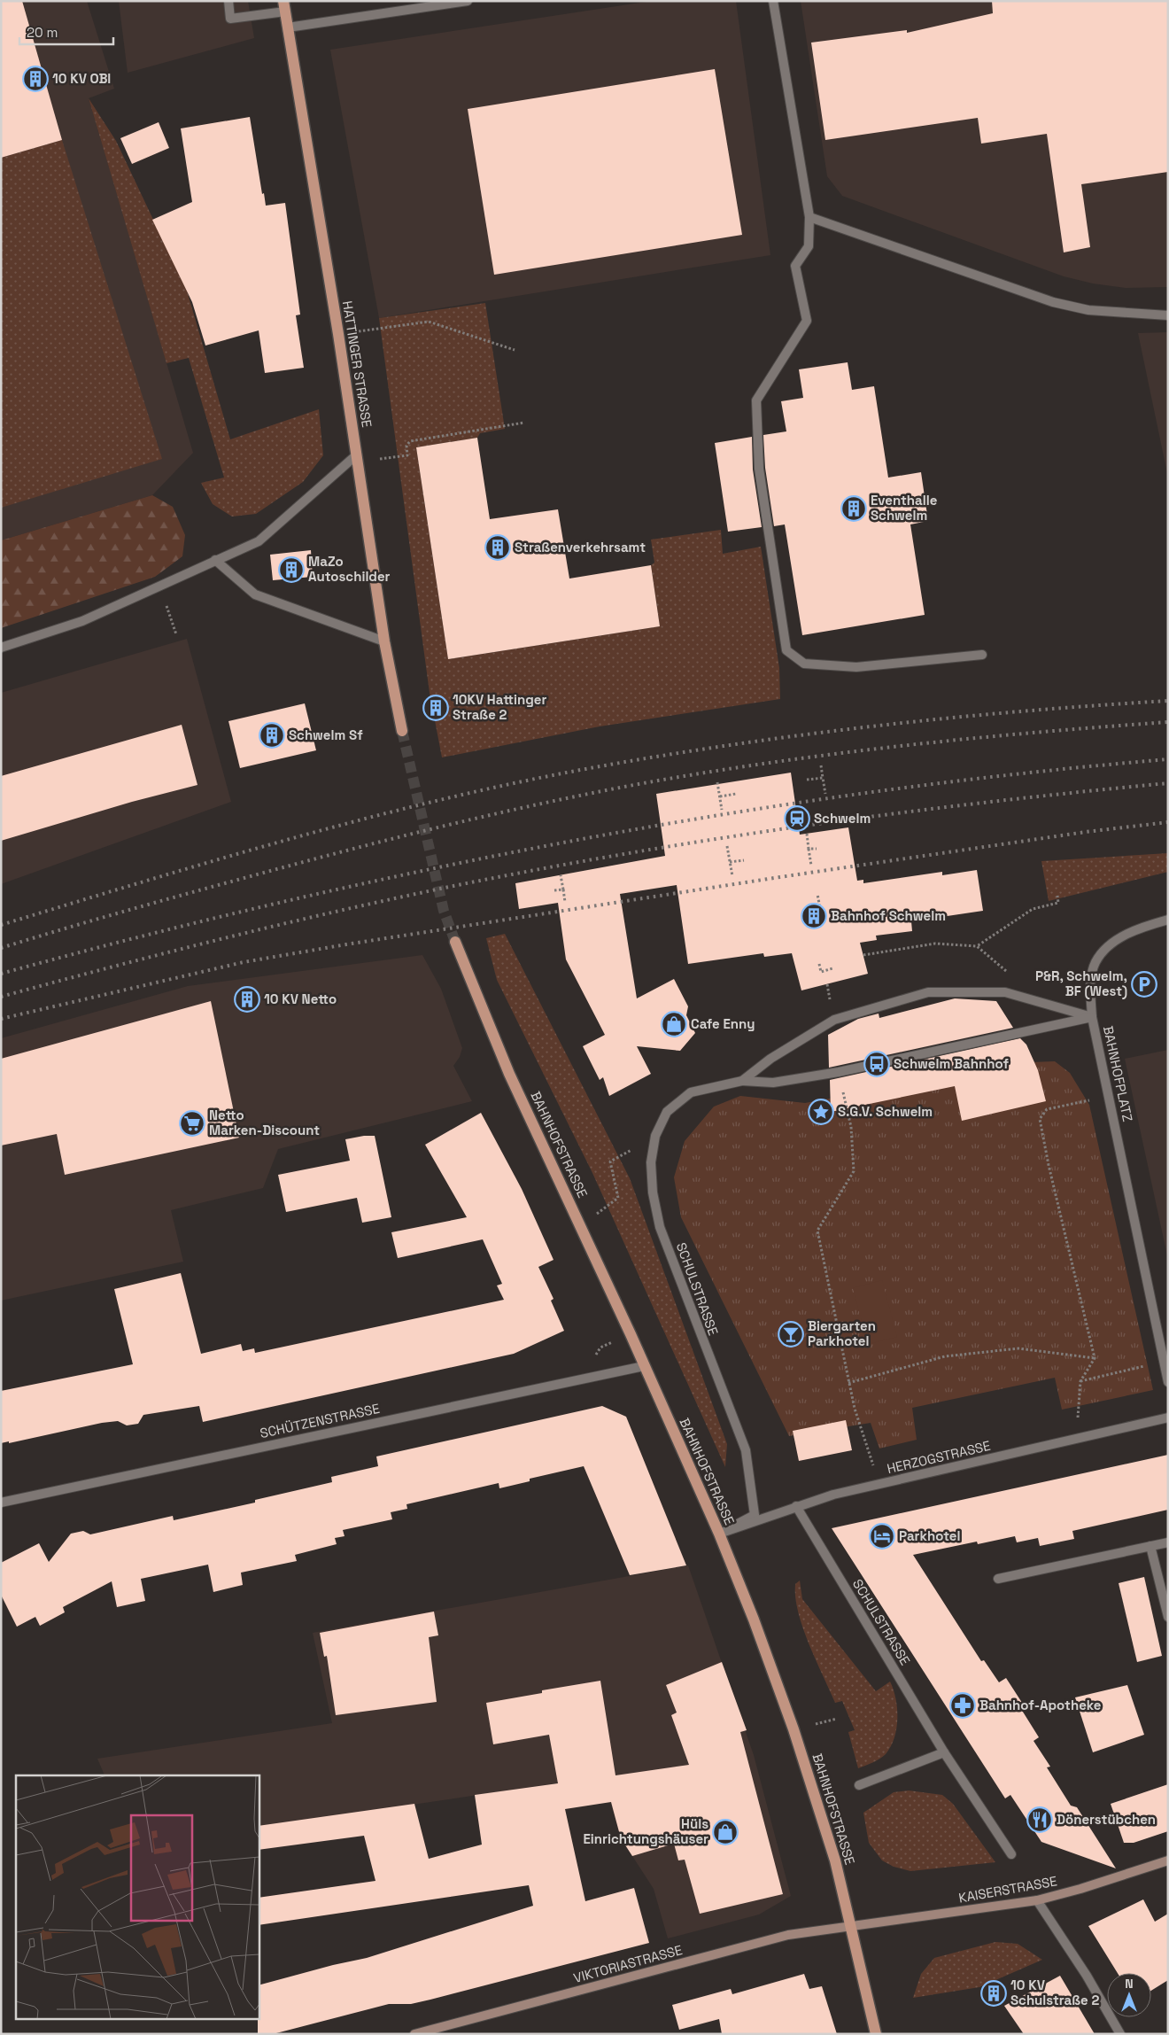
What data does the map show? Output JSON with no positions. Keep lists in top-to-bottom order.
{
  "streets": {
    "main road": [
      "HATTINGER STRASSE",
      "BAHNHOFSTRASSE",
      "KAISERSTRASSE",
      "VIKTORIASTRASSE"
    ],
    "street": [
      "BAHNHOFPLATZ",
      "SCHULSTRASSE",
      "SCHÜTZENSTRASSE",
      "HERZOGSTRASSE"
    ]
  },
  "crossings": [
    ["BAHNHOFPLATZ", "SCHULSTRASSE"],
    ["BAHNHOFSTRASSE", "SCHULSTRASSE"],
    ["BAHNHOFSTRASSE", "SCHÜTZENSTRASSE"],
    ["BAHNHOFSTRASSE", "HERZOGSTRASSE"],
    ["BAHNHOFSTRASSE", "KAISERSTRASSE"],
    ["BAHNHOFSTRASSE", "VIKTORIASTRASSE"],
    ["SCHULSTRASSE", "HERZOGSTRASSE"],
    ["KAISERSTRASSE", "VIKTORIASTRASSE"]
  ],
  "places": {
    "building": [
      "10 KV OBI",
      "Eventhalle Schwelm",
      "Straßenverkehrsamt",
      "MaZo Autoschilder",
      "10KV Hattinger Straße 2",
      "Schwelm Sf",
      "Bahnhof Schwelm",
      "10 KV Netto",
      "10 KV Schulstraße 2"
    ],
    "station": ["Schwelm"],
    "parking": ["P&R, Schwelm, BF (West)"],
    "shop": ["Cafe Enny", "Hüls Einrichtungshäuser"],
    "bus stop": ["Schwelm Bahnhof"],
    "place": ["S.G.V. Schwelm"],
    "supermarket": ["Netto Marken-Discount"],
    "bar": ["Biergarten Parkhotel"],
    "hotel": ["Parkhotel"],
    "pharmacy": ["Bahnhof-Apotheke"],
    "restaurant": ["Dönerstübchen"]
  },
  "scale_bar": "20 m",
  "north": "top"
}
